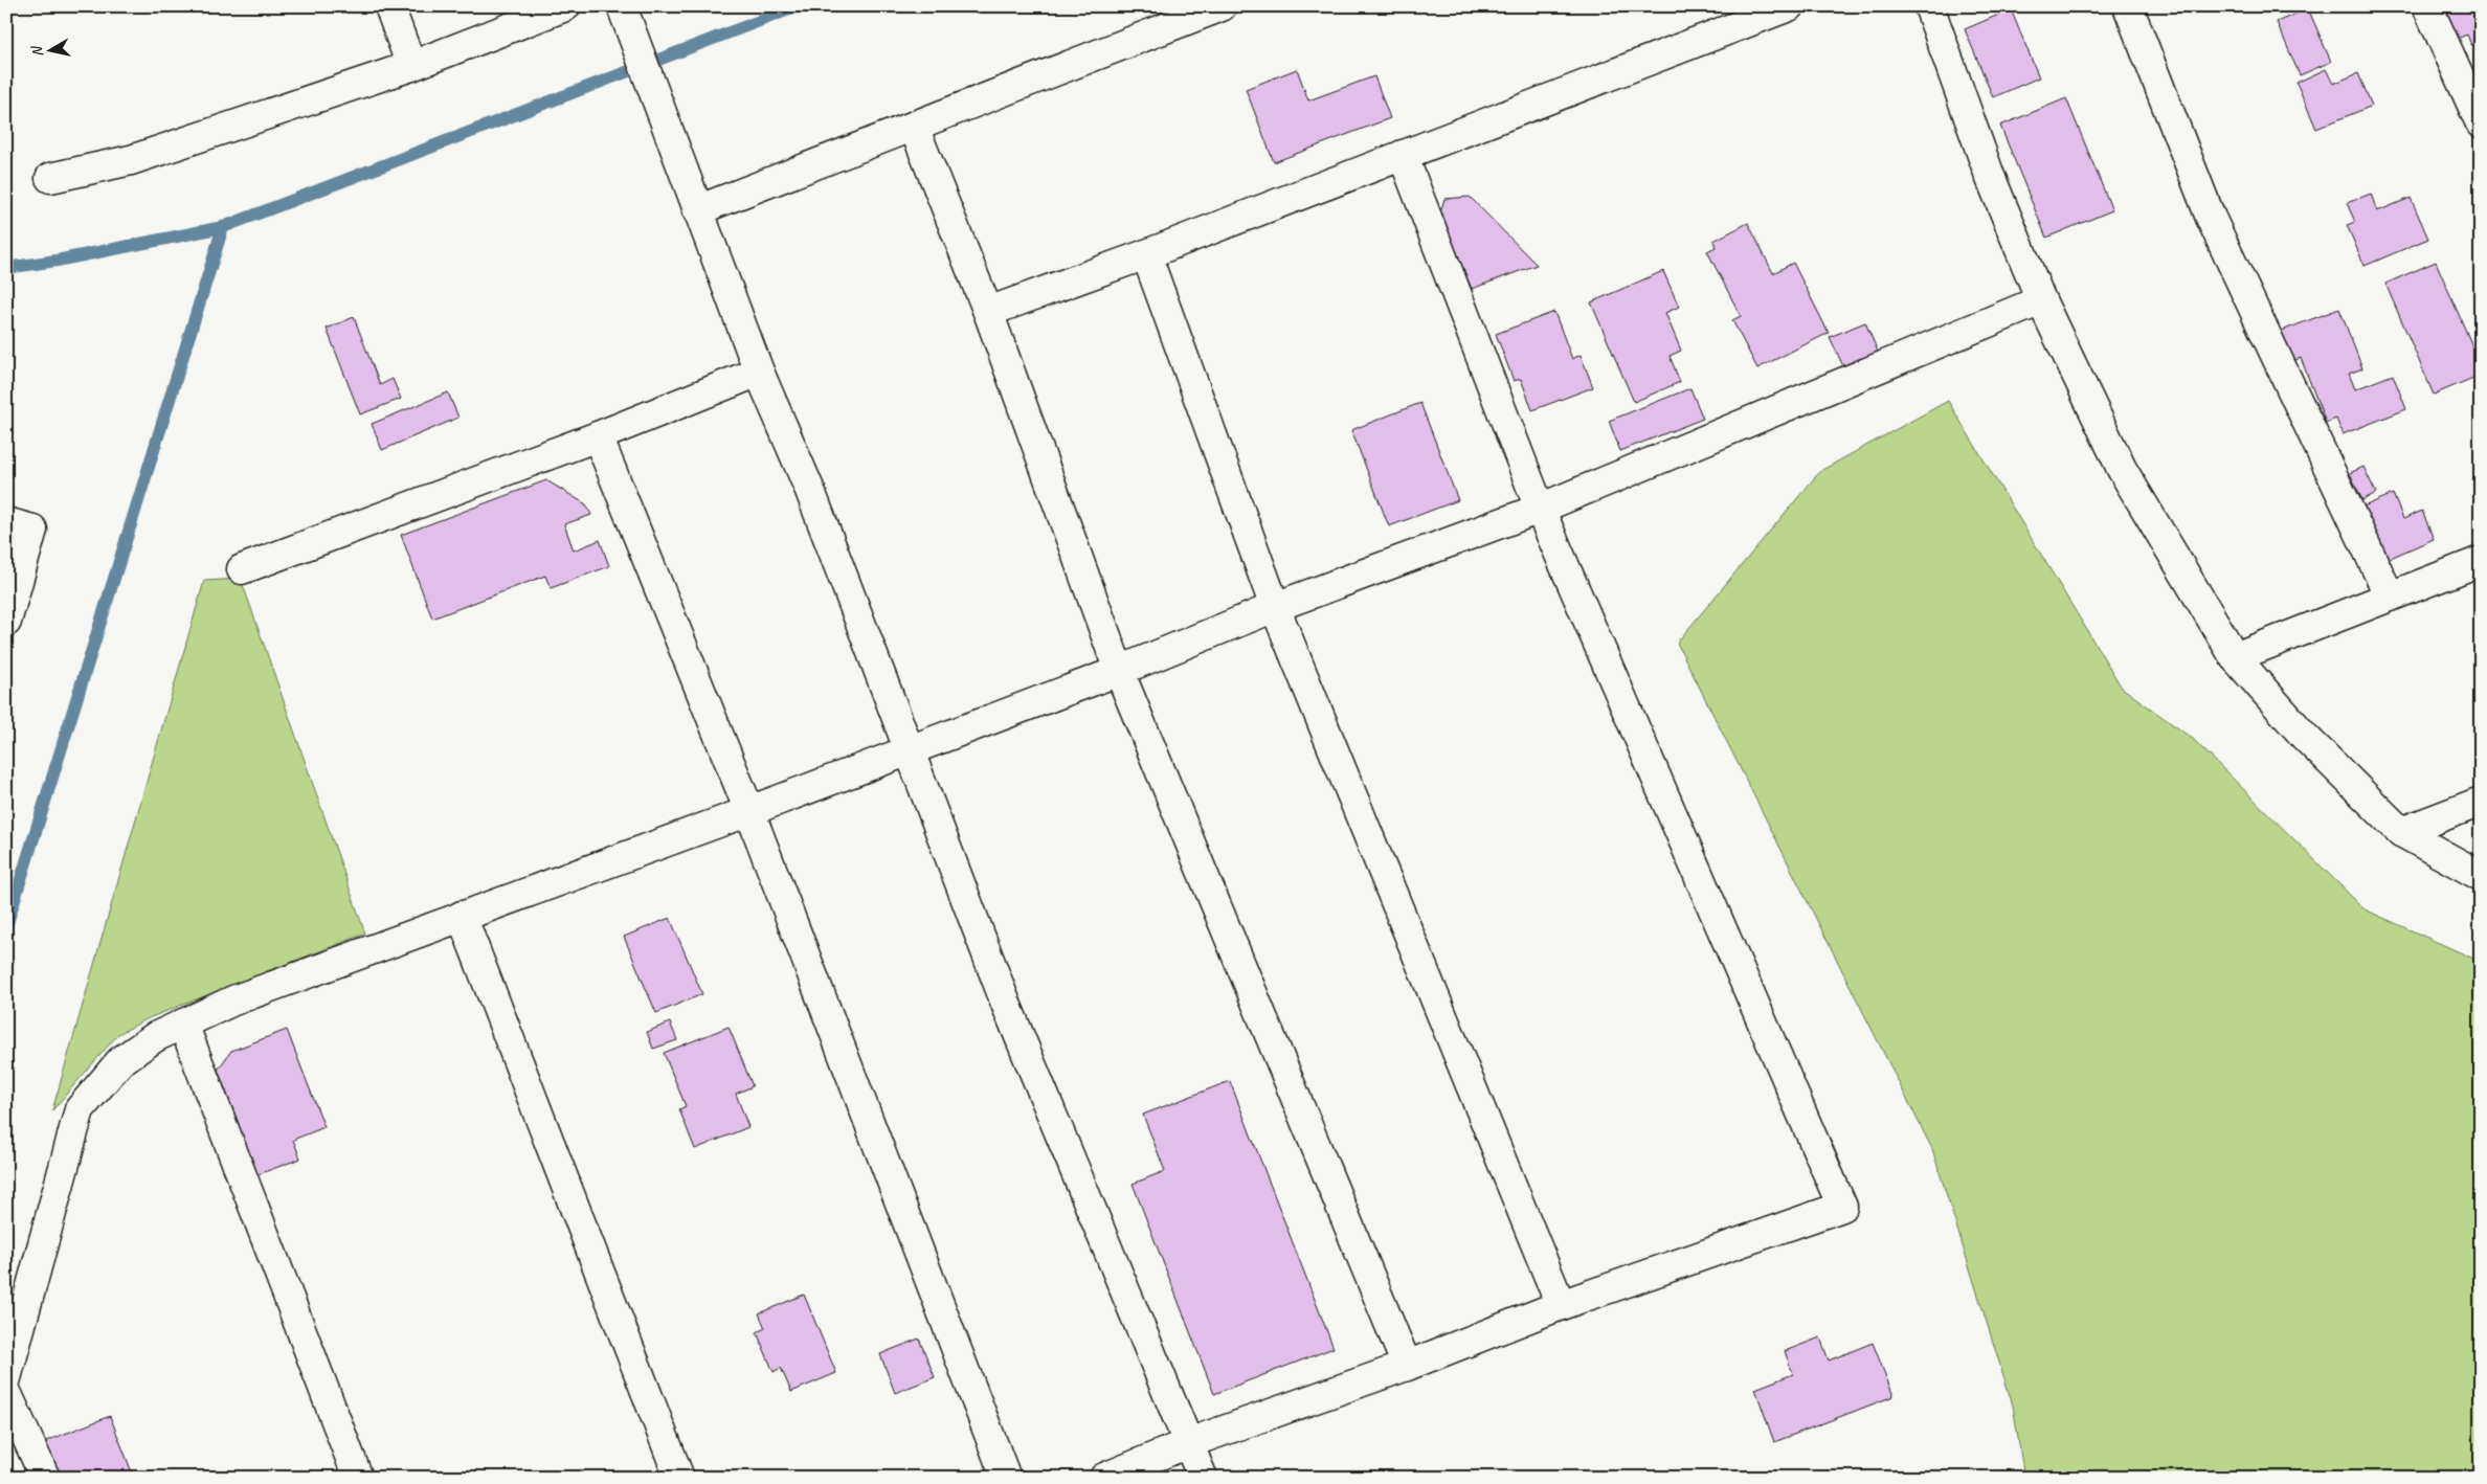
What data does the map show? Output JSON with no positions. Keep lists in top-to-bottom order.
{
  "north": "left"
}
